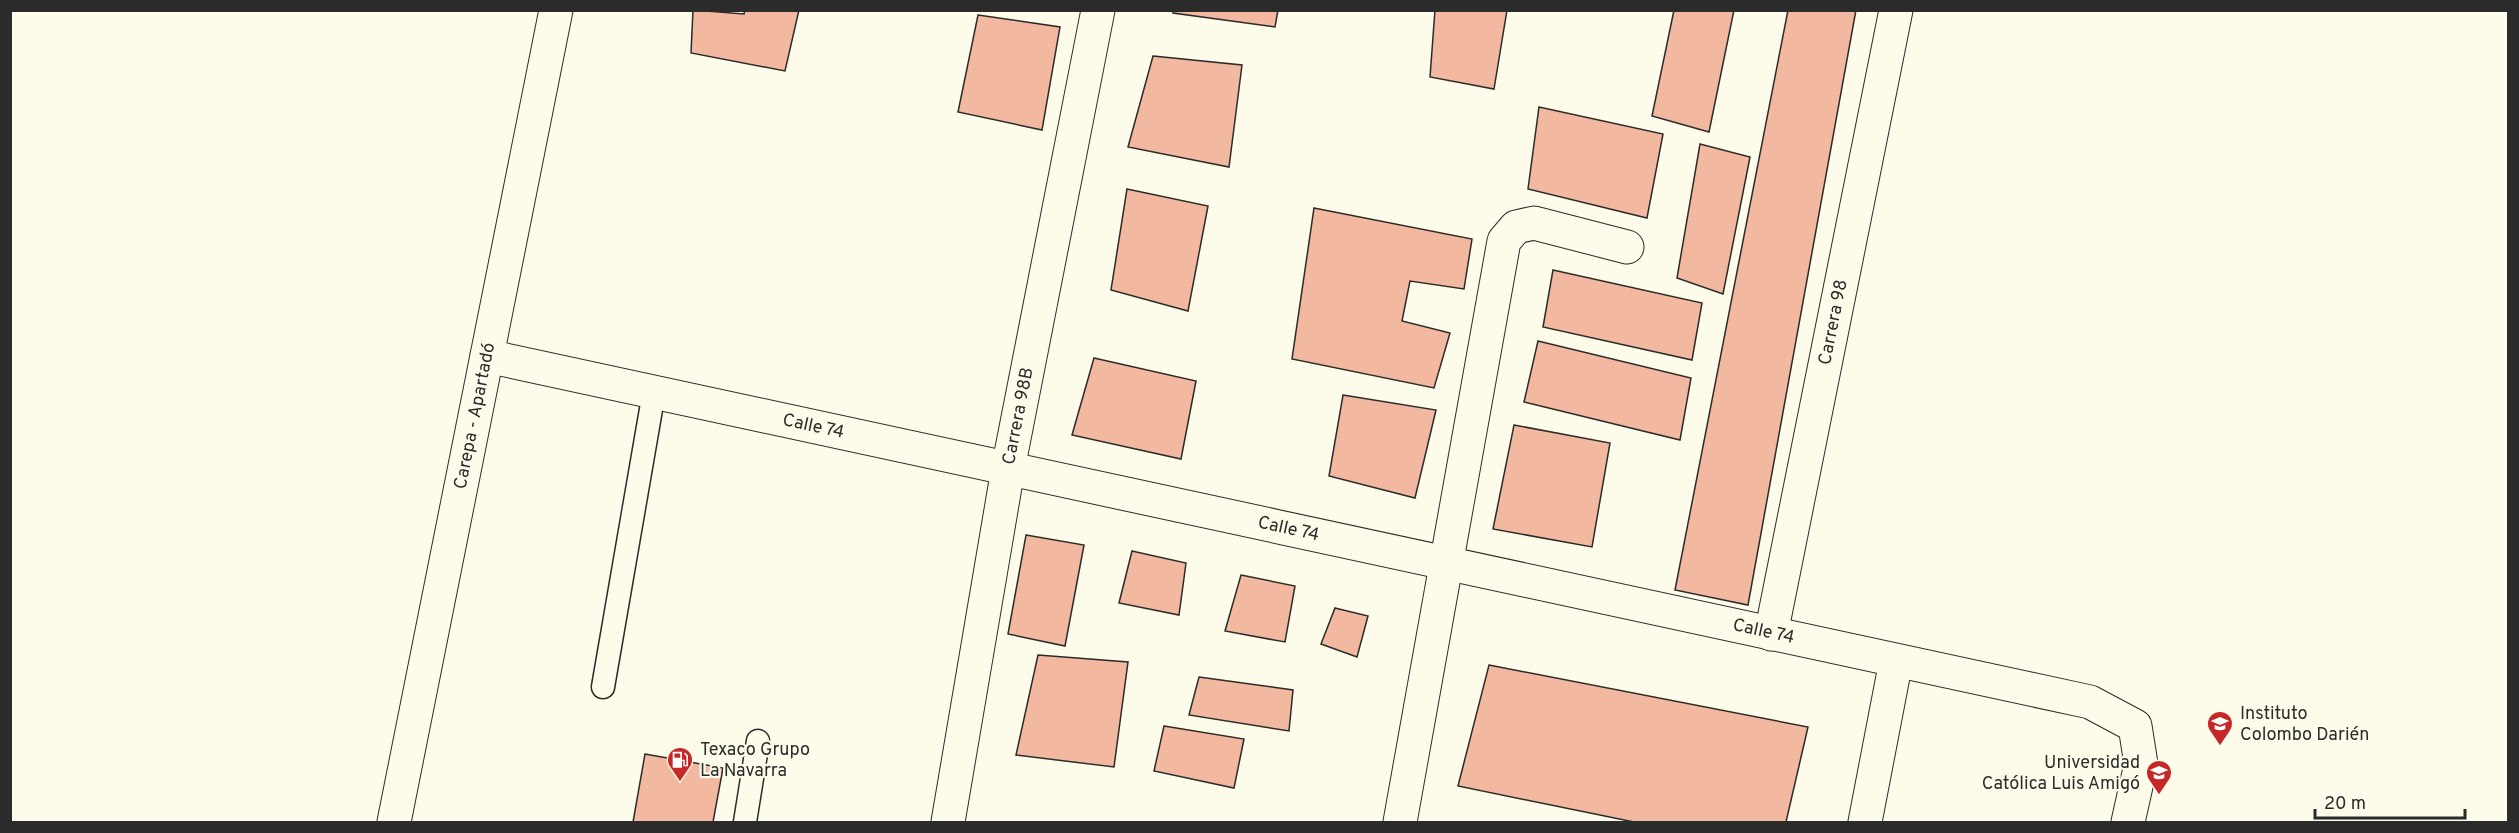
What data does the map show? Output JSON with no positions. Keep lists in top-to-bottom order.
{
  "streets": {
    "street": [
      "Carrera 98",
      "Carepa - Apartadó",
      "Carrera 98B",
      "Calle 74"
    ]
  },
  "crossings": [
    ["Carrera 98", "Calle 74"],
    ["Carepa - Apartadó", "Calle 74"],
    ["Carrera 98B", "Calle 74"]
  ],
  "places": {
    "school or university": ["Instituto Colombo Darién", "Universidad Católica Luis Amigó"],
    "fuel station": ["Texaco Grupo La Navarra"]
  },
  "scale_bar": "20 m"
}
